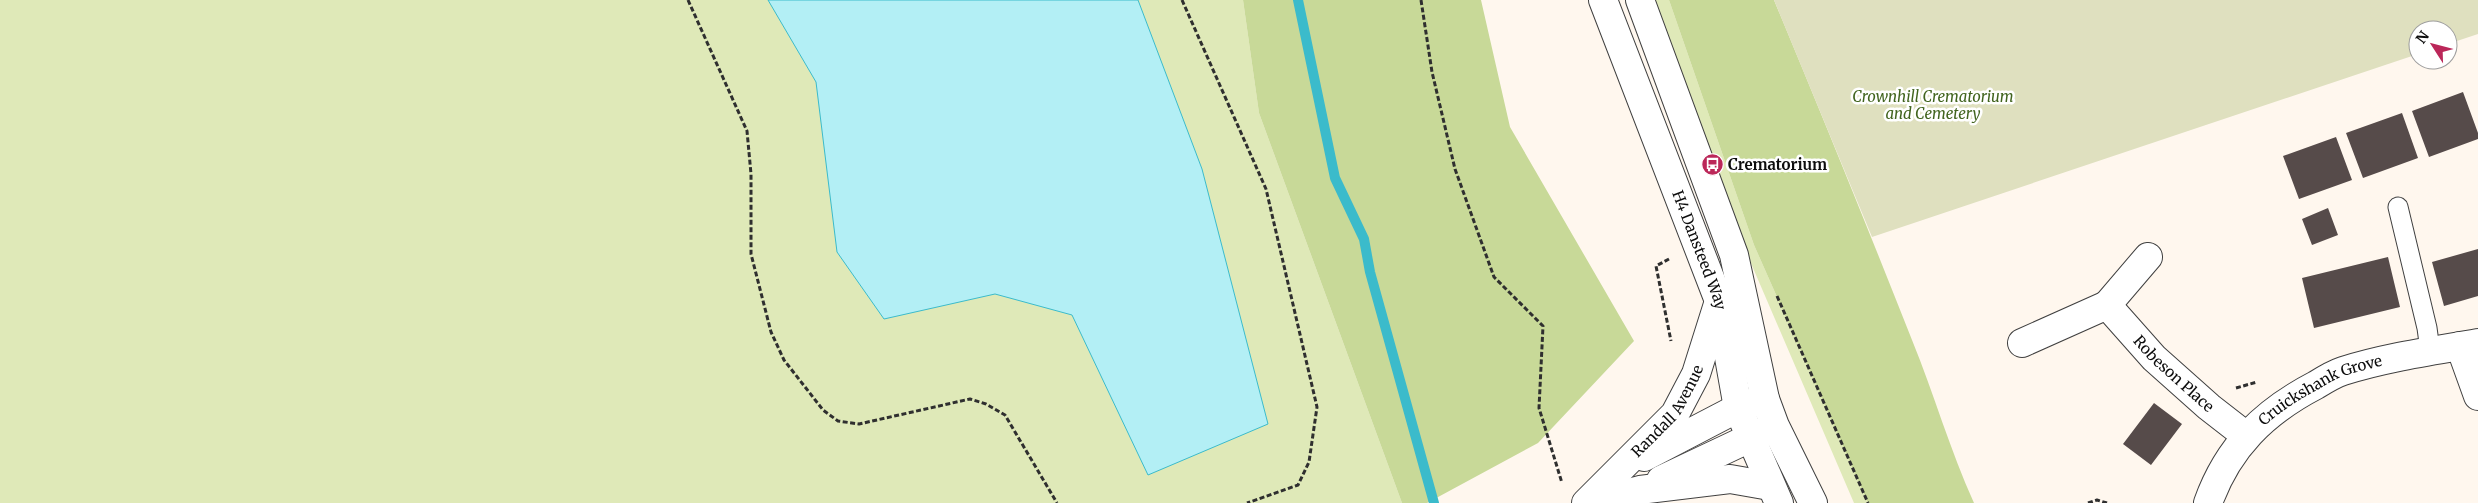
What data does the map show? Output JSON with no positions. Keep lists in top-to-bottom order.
{
  "streets": {
    "street": [
      "H4 Dansteed Way",
      "Robeson Place",
      "Cruickshank Grove",
      "Randall Avenue"
    ]
  },
  "crossings": [
    ["H4 Dansteed Way", "Randall Avenue"],
    ["Robeson Place", "Cruickshank Grove"]
  ],
  "parks": ["Crownhill Crematorium and Cemetery"],
  "places": {
    "bus stop": ["Crematorium"]
  },
  "north": "top left"
}
